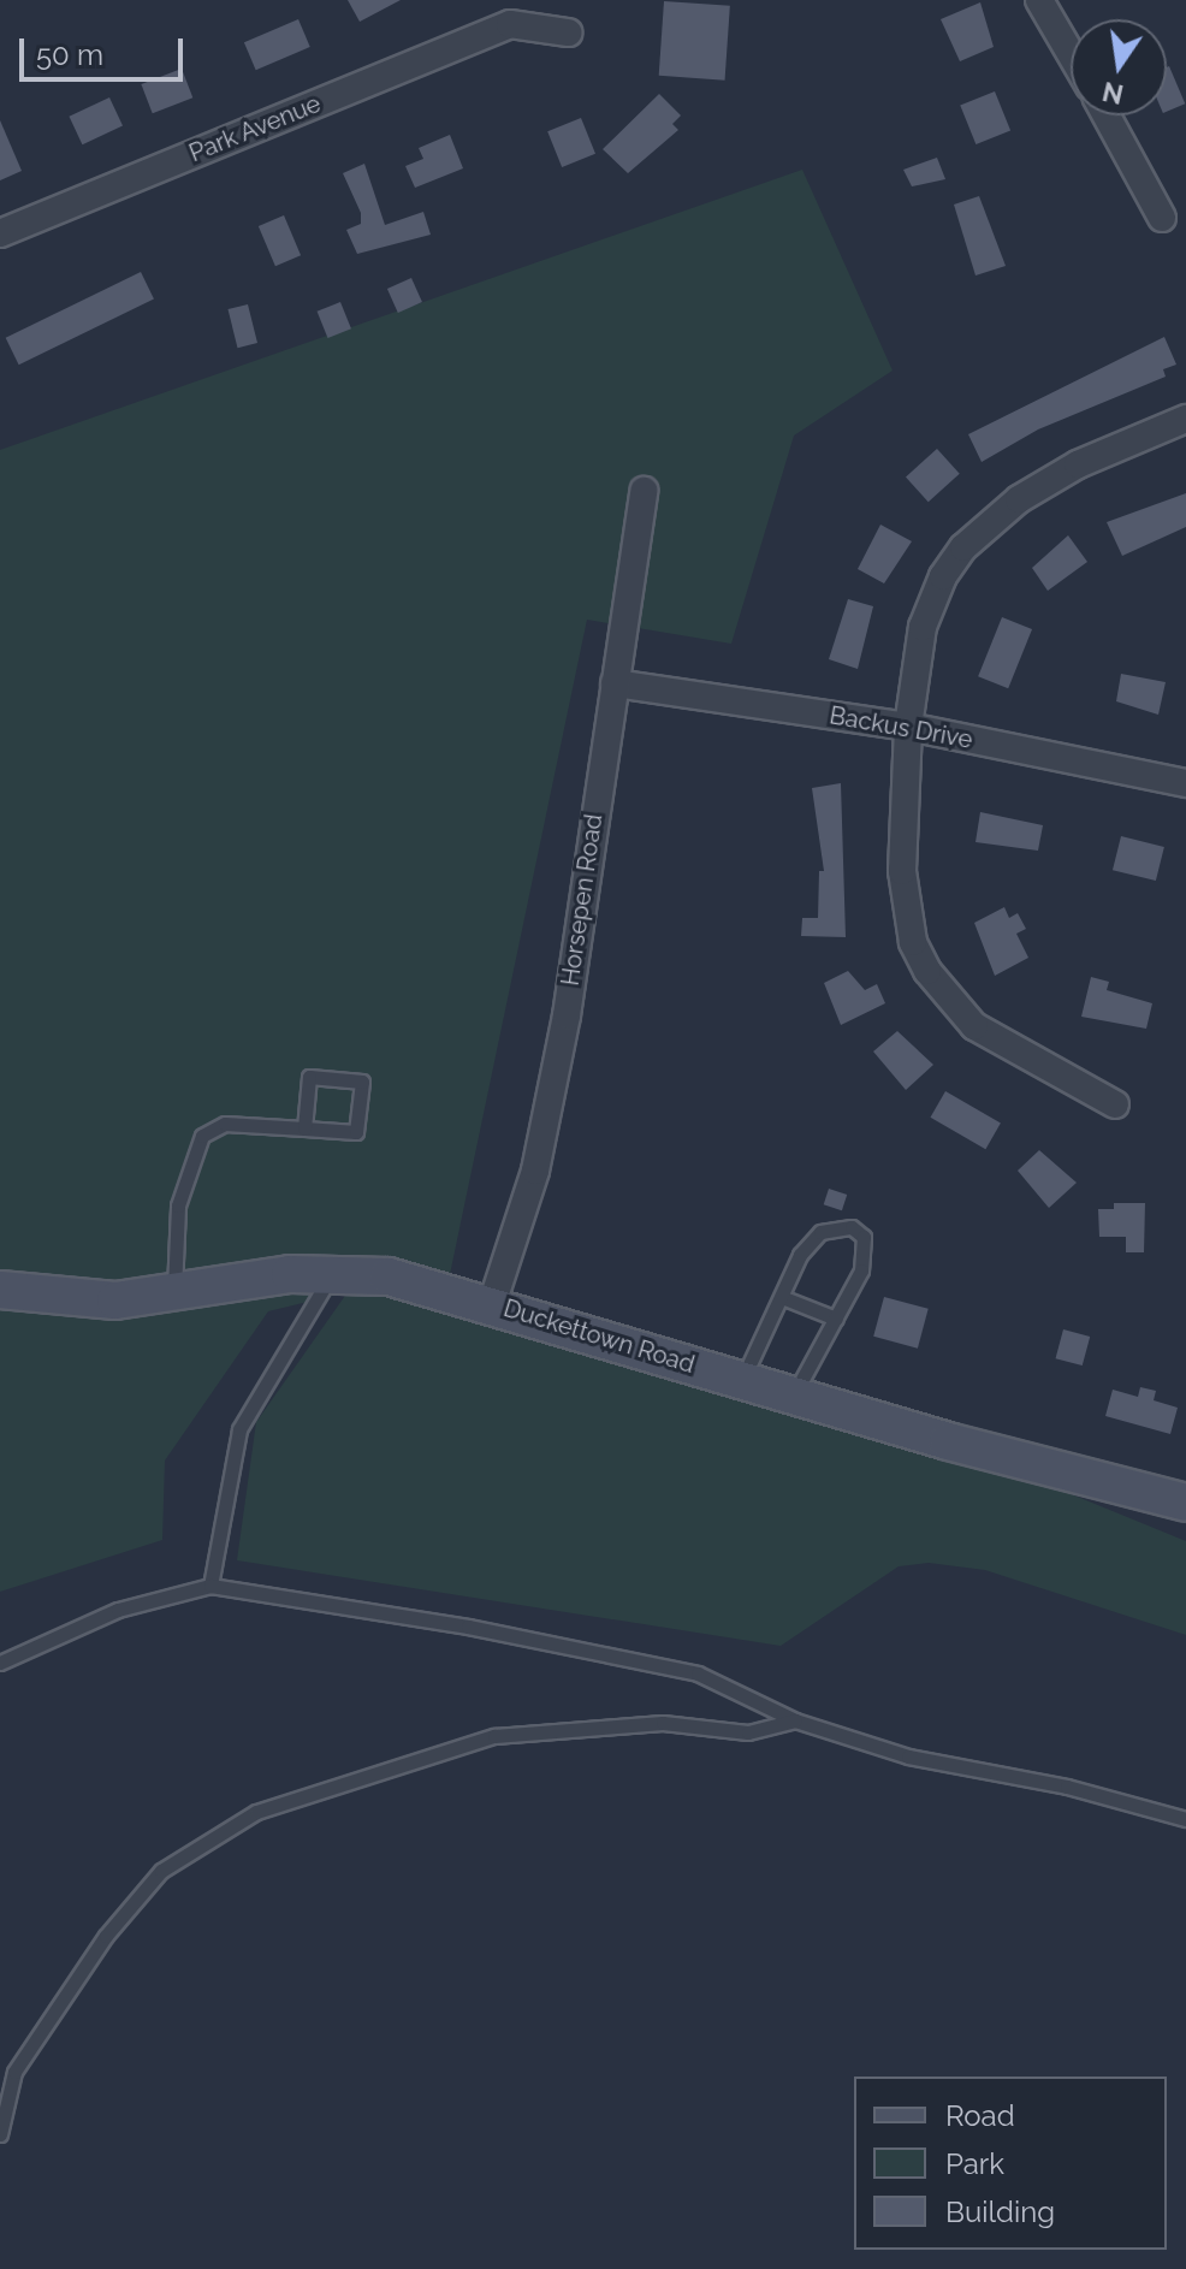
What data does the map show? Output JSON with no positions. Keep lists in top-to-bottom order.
{
  "streets": {
    "street": [
      "Park Avenue",
      "Backus Drive",
      "Horsepen Road",
      "Duckettown Road"
    ]
  },
  "crossings": [
    ["Backus Drive", "Horsepen Road"],
    ["Horsepen Road", "Duckettown Road"]
  ],
  "legend": ["Road", "Park", "Building"],
  "scale_bar": "50 m",
  "north": "bottom"
}
